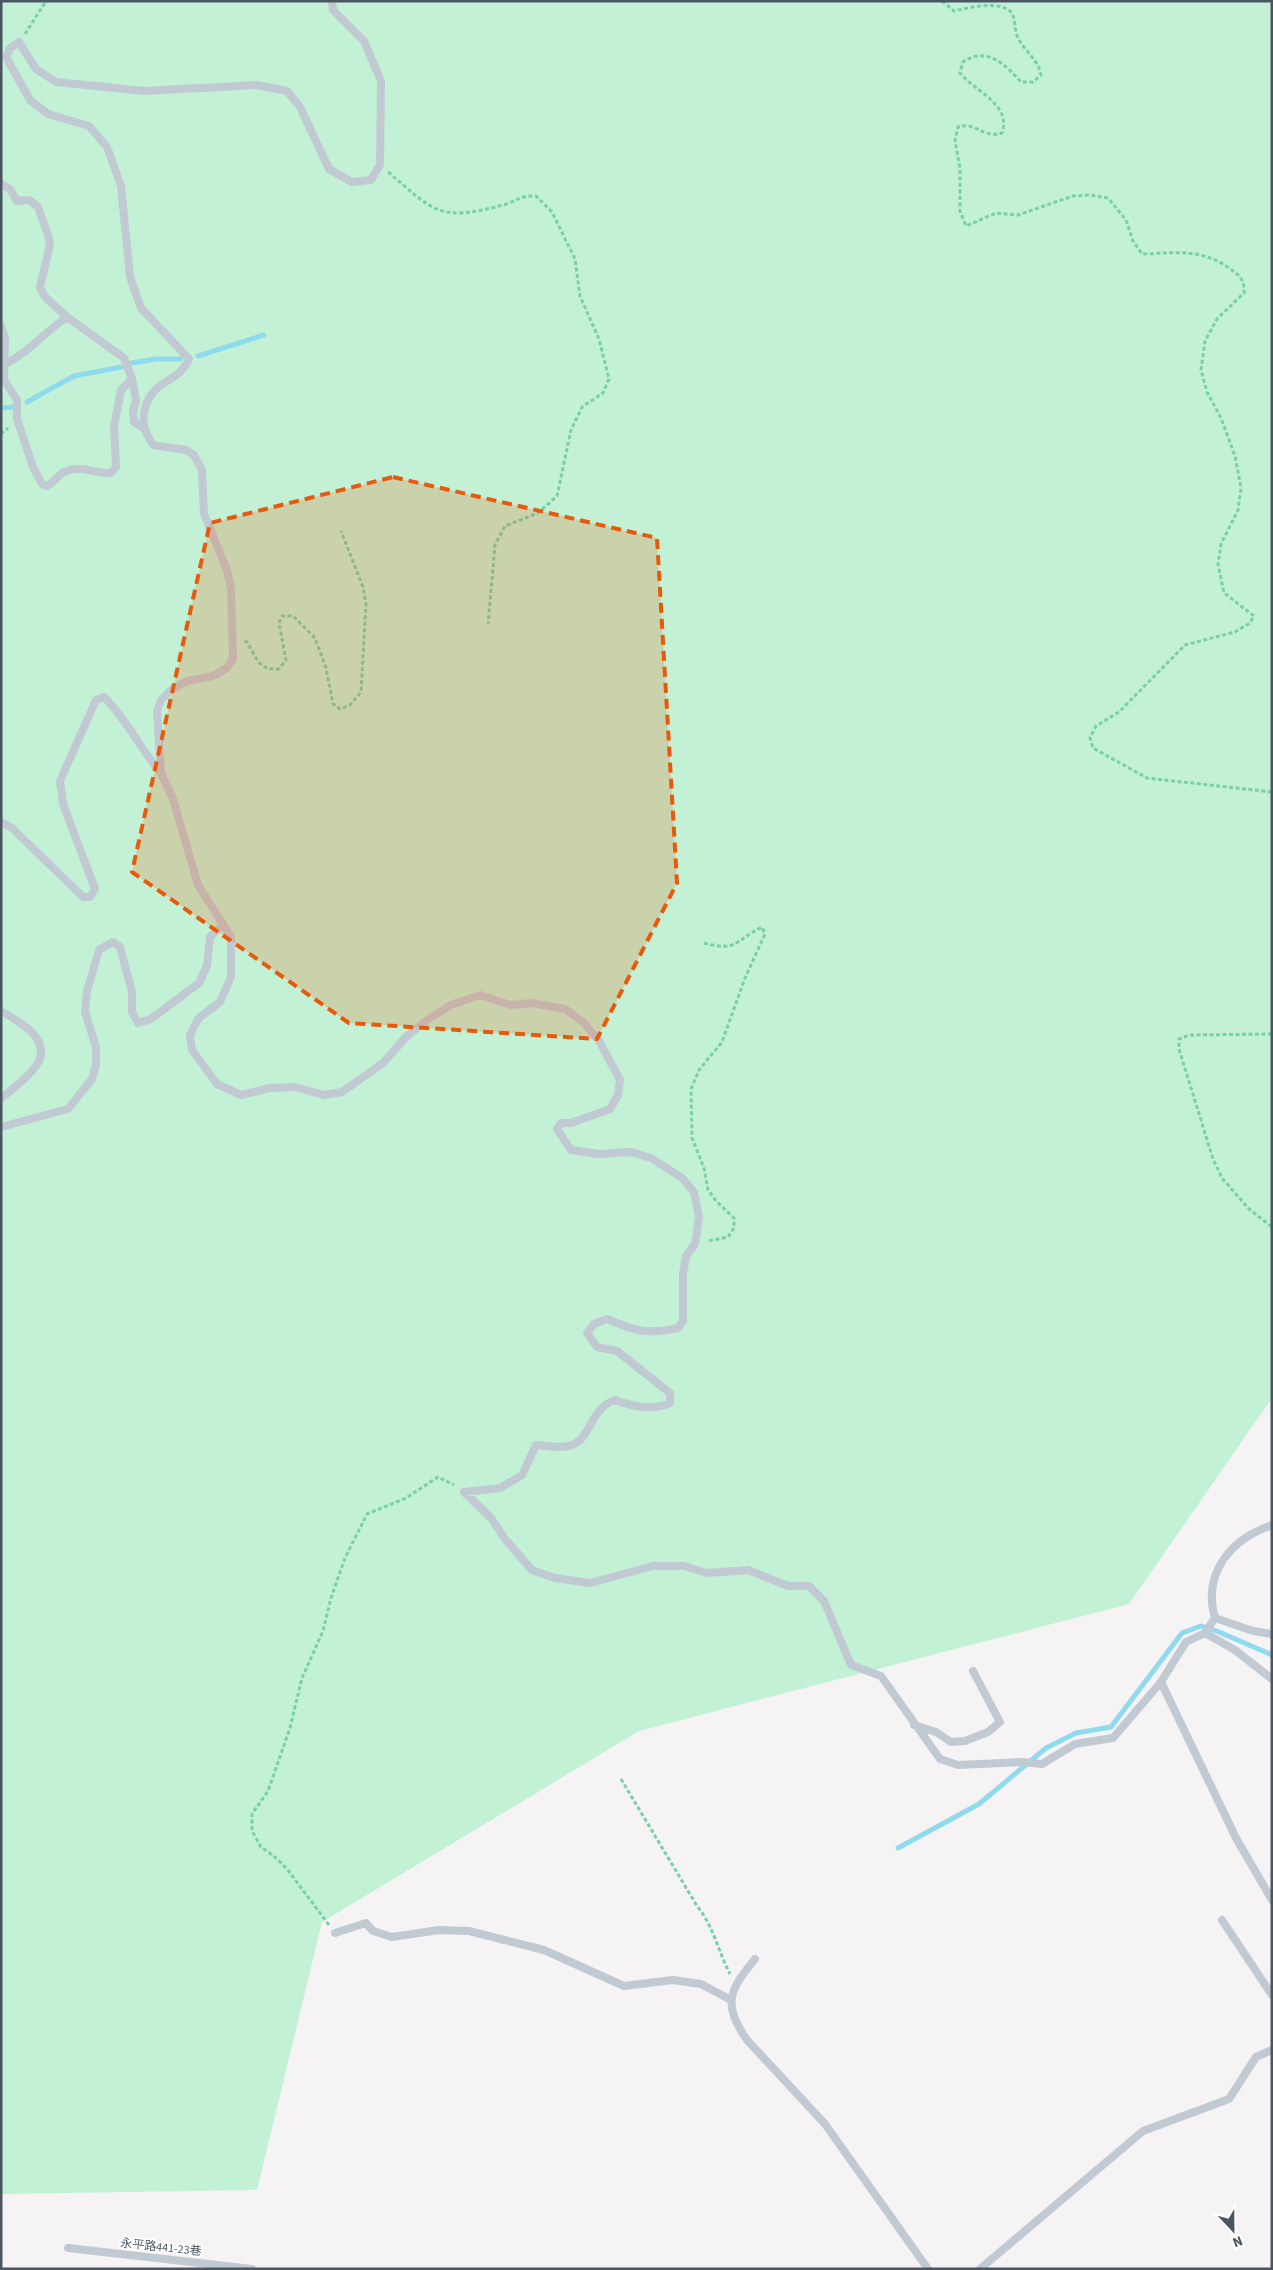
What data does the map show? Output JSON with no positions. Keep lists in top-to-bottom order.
{
  "streets": {
    "lane": ["永平路441-23巷"]
  },
  "north": "bottom"
}
